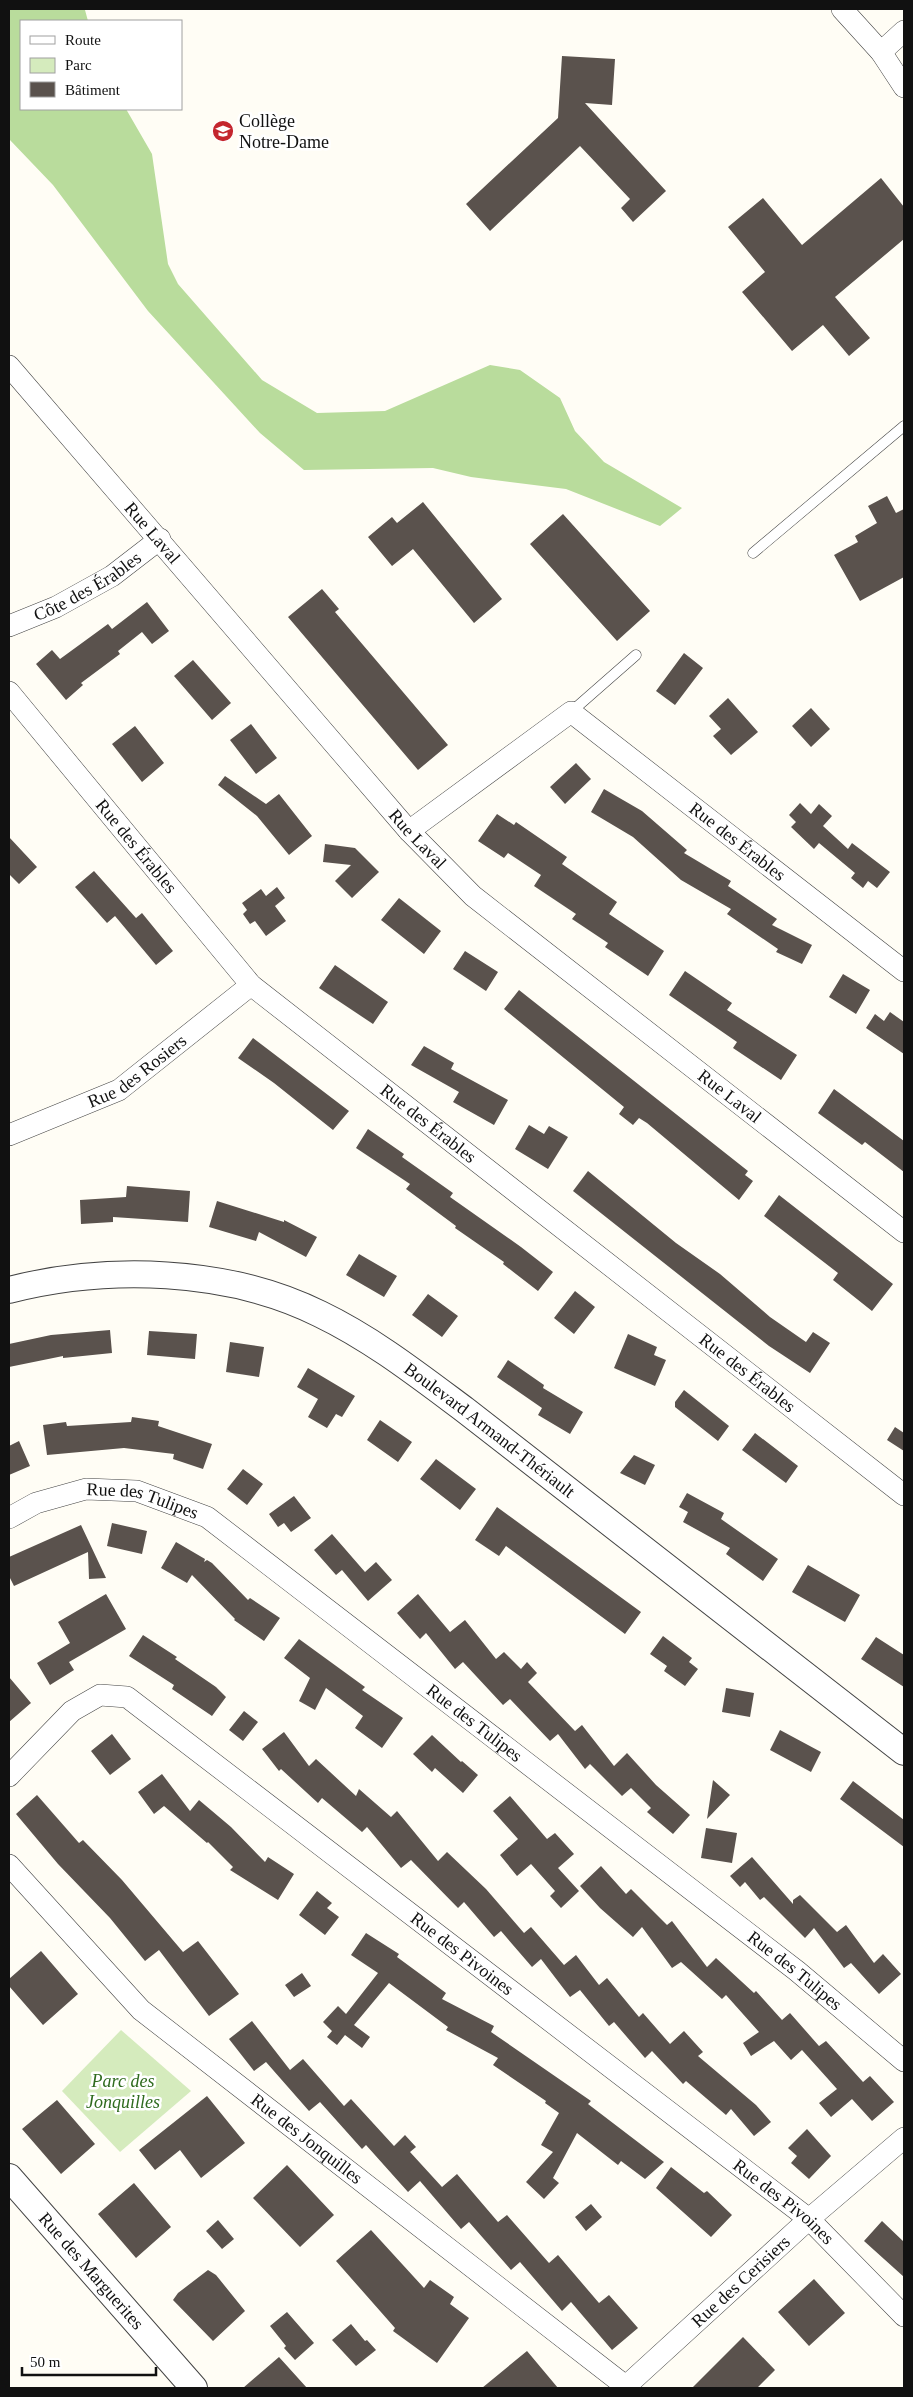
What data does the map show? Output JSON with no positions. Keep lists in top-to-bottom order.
{
  "streets": {
    "street": [
      "Rue Laval",
      "Côte des Érables",
      "Rue des Érables",
      "Rue des Rosiers",
      "Boulevard Armand-Thériault",
      "Rue des Tulipes",
      "Rue des Pivoines",
      "Rue des Jonquilles",
      "Rue des Marguerites",
      "Rue des Cerisiers"
    ]
  },
  "crossings": [
    ["Rue Laval", "Côte des Érables"],
    ["Rue des Érables", "Rue des Rosiers"],
    ["Rue des Pivoines", "Rue des Cerisiers"],
    ["Rue des Jonquilles", "Rue des Cerisiers"]
  ],
  "parks": ["Parc des Jonquilles"],
  "places": {
    "school or university": ["Collège Notre-Dame"]
  },
  "legend": ["Route", "Parc", "Bâtiment"],
  "scale_bar": "50 m"
}
